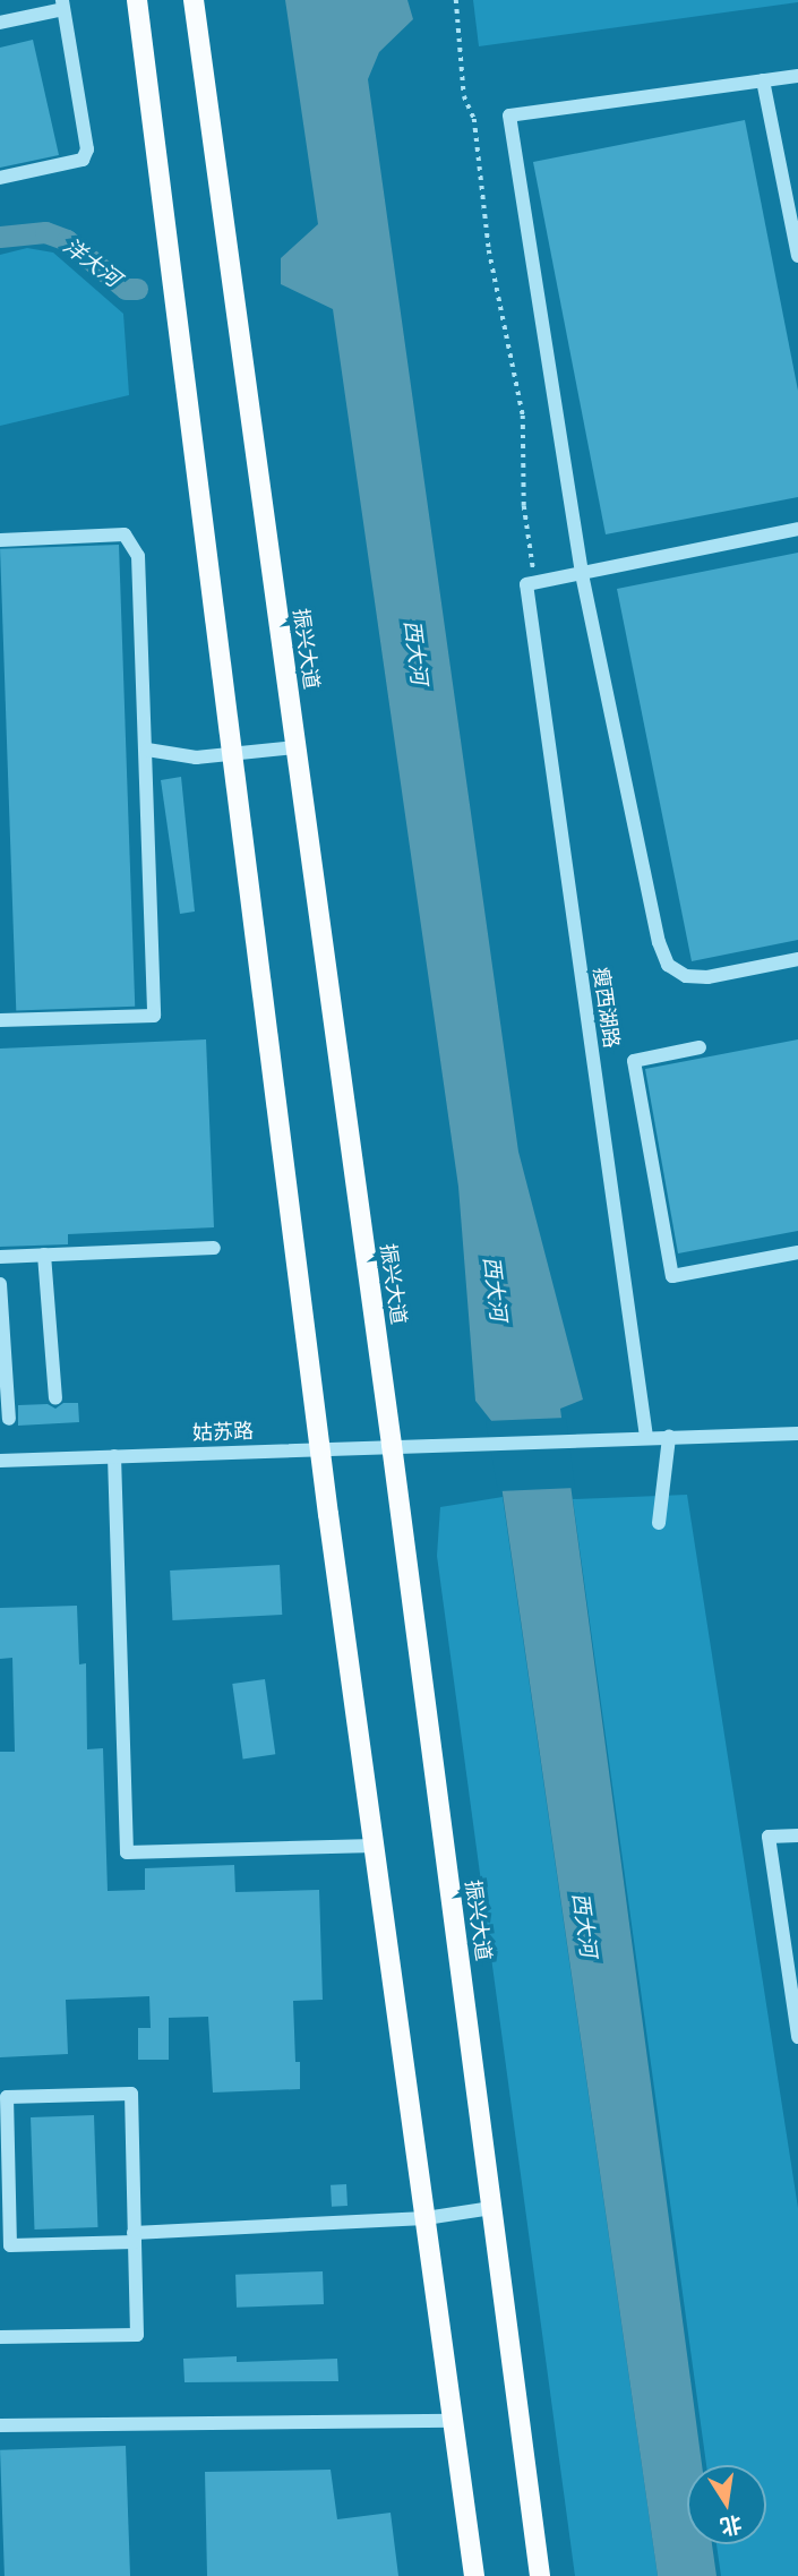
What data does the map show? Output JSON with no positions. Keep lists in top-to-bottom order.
{
  "streets": {
    "main road": ["振兴大道"],
    "street": ["瘦西湖路", "姑苏路"]
  },
  "crossings": [
    ["振兴大道", "姑苏路"],
    ["瘦西湖路", "姑苏路"]
  ],
  "water": ["洋大河", "西大河"],
  "north": "bottom"
}
